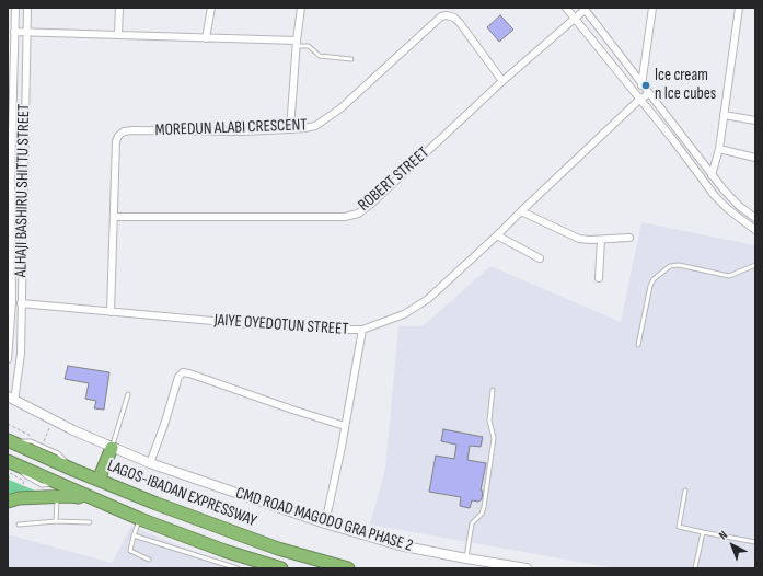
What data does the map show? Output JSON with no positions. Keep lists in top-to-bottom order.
{
  "streets": {
    "highway": ["LAGOS-IBADAN EXPRESSWAY"],
    "street": [
      "MOREDUN ALABI CRESCENT",
      "ROBERT STREET",
      "ALHAJI BASHIRU SHITTU STREET",
      "JAIYE OYEDOTUN STREET",
      "CMD ROAD MAGODO GRA PHASE 2"
    ]
  },
  "crossings": [
    ["MOREDUN ALABI CRESCENT", "ROBERT STREET"],
    ["MOREDUN ALABI CRESCENT", "JAIYE OYEDOTUN STREET"],
    ["ALHAJI BASHIRU SHITTU STREET", "JAIYE OYEDOTUN STREET"],
    ["ALHAJI BASHIRU SHITTU STREET", "CMD ROAD MAGODO GRA PHASE 2"]
  ],
  "places": ["Ice cream n Ice cubes"],
  "north": "top left"
}
